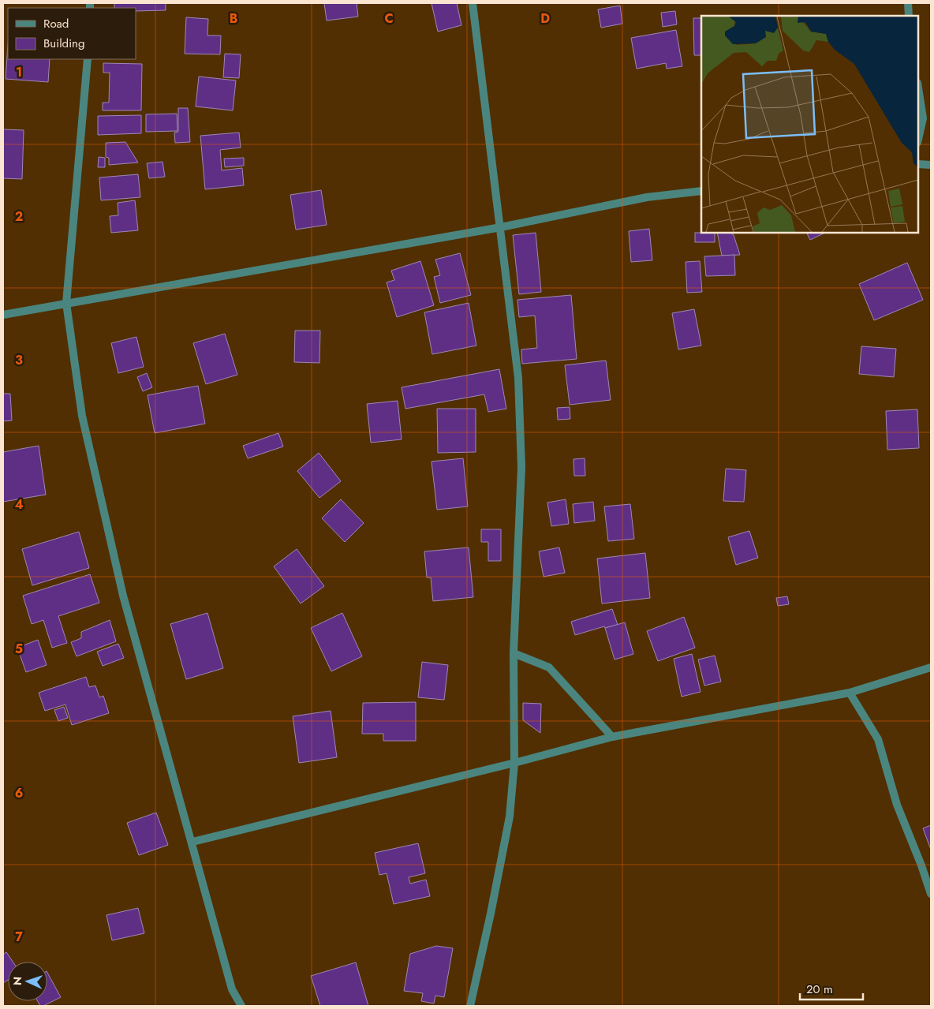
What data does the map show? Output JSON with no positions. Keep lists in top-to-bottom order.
{
  "legend": ["Road", "Building"],
  "scale_bar": "20 m",
  "north": "left",
  "grid": {
    "columns": ["B", "C", "D"],
    "rows": [
      "1",
      "2",
      "3",
      "4",
      "5",
      "6",
      "7"
    ]
  }
}
